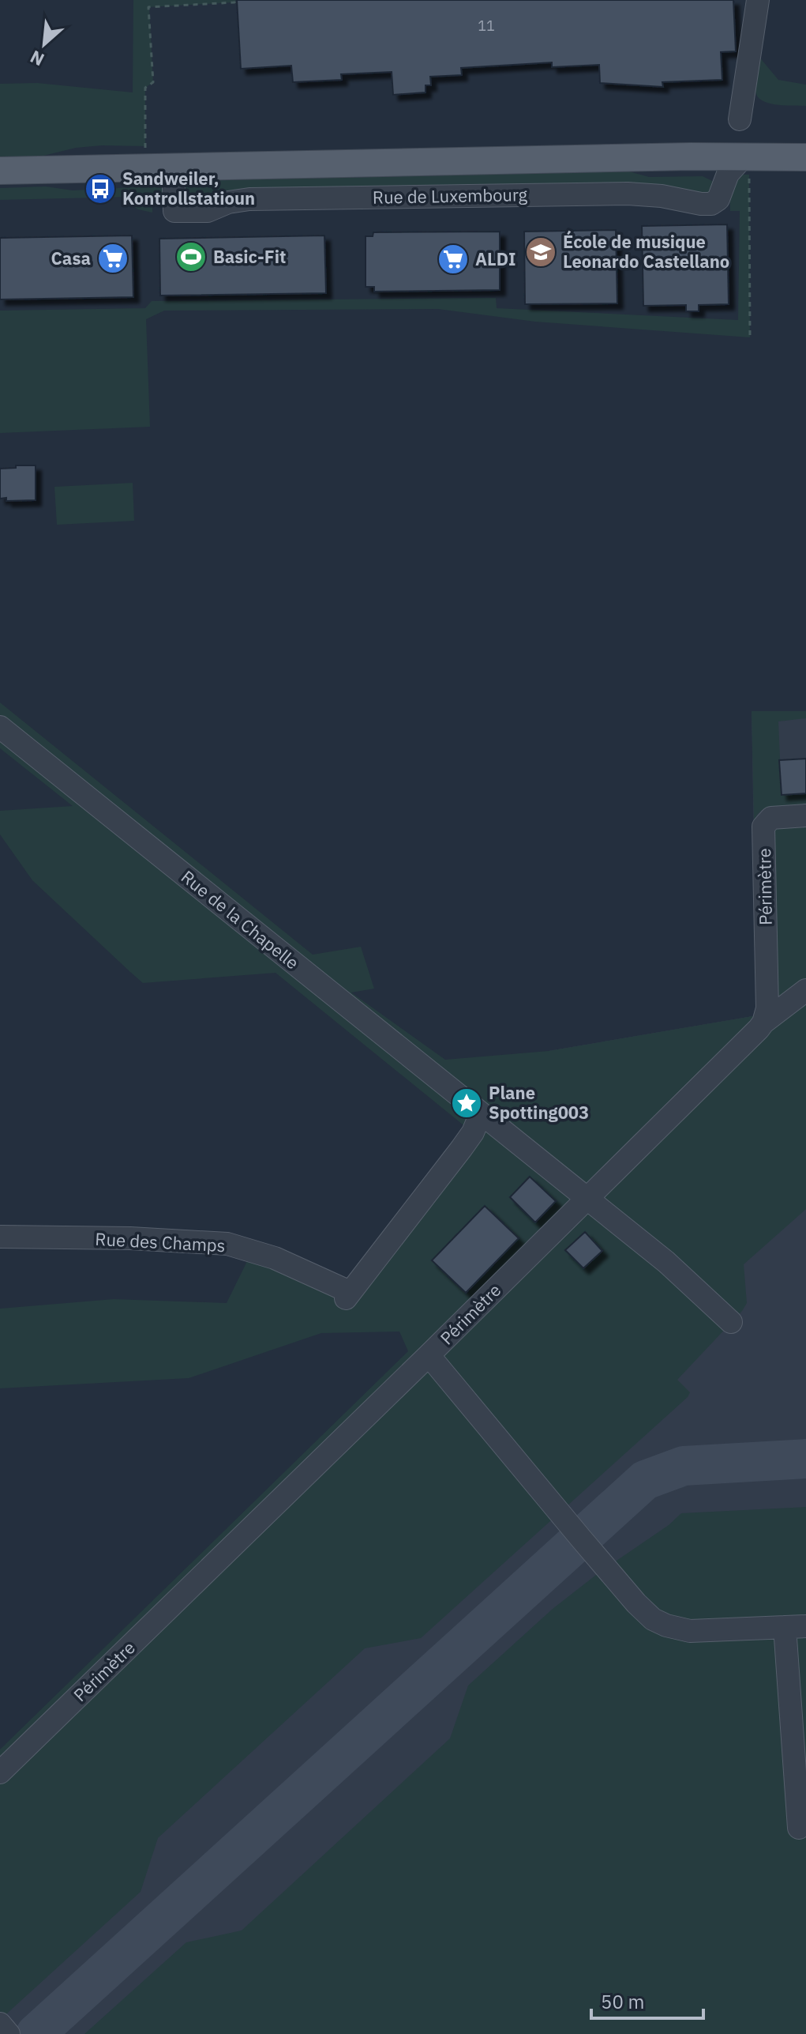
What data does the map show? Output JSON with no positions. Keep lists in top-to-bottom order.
{
  "streets": {
    "main road": ["Rue de Luxembourg"],
    "street": ["Périmètre", "Rue de la Chapelle", "Rue des Champs"]
  },
  "crossings": [
    ["Périmètre", "Rue de la Chapelle"],
    ["Rue de la Chapelle", "Rue des Champs"]
  ],
  "places": {
    "bus stop": ["Sandweiler, Kontrollstatioun"],
    "school or university": ["École de musique Leonardo Castellano"],
    "sports": ["Basic-Fit"],
    "supermarket": ["Casa", "ALDI"],
    "place": ["Plane Spotting003"]
  },
  "house_numbers": ["11"],
  "scale_bar": "50 m",
  "north": "bottom left"
}
